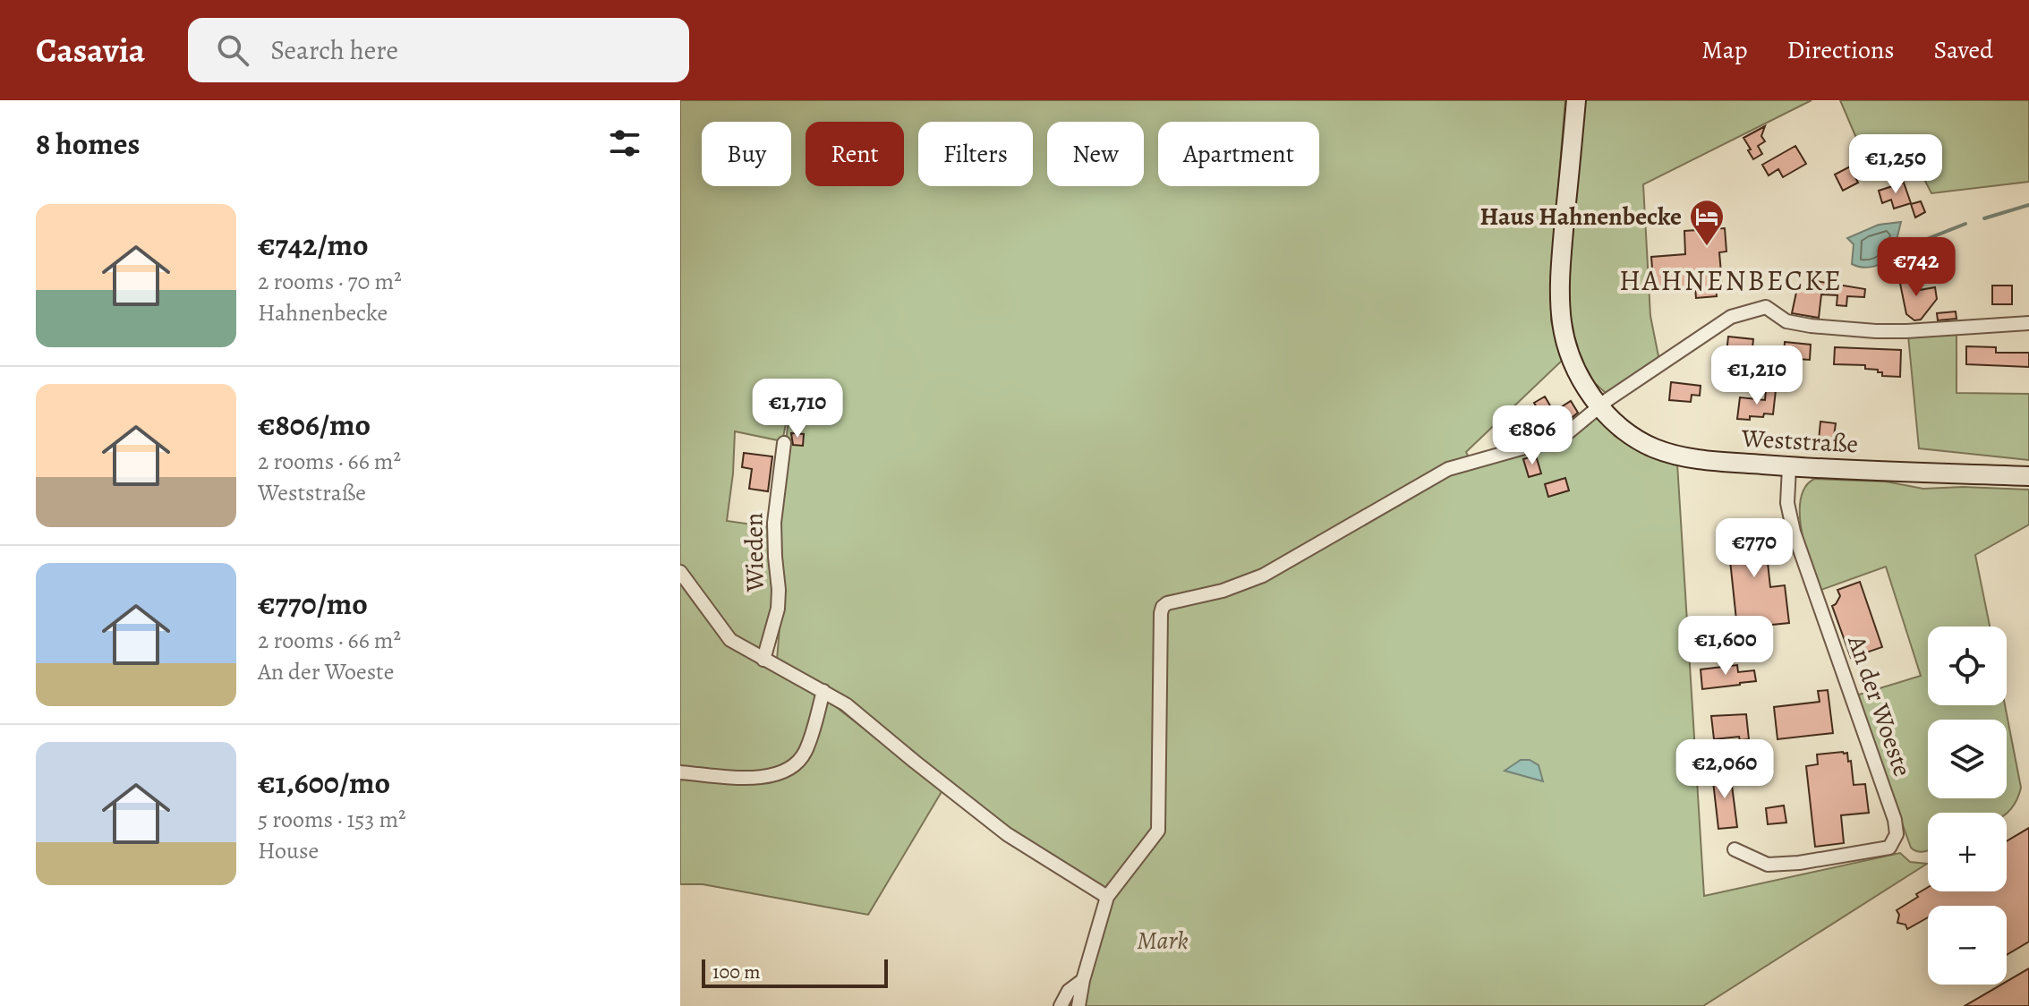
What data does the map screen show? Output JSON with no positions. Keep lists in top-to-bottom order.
{
  "streets": {
    "main road": ["Weststraße"],
    "street": ["Wieden", "An der Woeste"]
  },
  "crossings": [
    ["Weststraße", "An der Woeste"]
  ],
  "districts": ["HAHNENBECKE"],
  "parks": ["Mark"],
  "places": {
    "hotel": ["Haus Hahnenbecke"]
  },
  "scale_bar": "100 m",
  "page": {
    "header": "Casavia",
    "search": "Search here",
    "nav": ["Map", "Directions", "Saved"],
    "heading": "8 homes",
    "chip": [
      "Buy",
      "Rent",
      "Filters",
      "New",
      "Apartment"
    ],
    "price": [
      "€1,250",
      "€742",
      "€1,210",
      "€1,710",
      "€806",
      "€770",
      "€1,600",
      "€2,060"
    ],
    "list": [
      {
        "name": "€742/mo",
        "note": "2 rooms · 70 m² · Hahnenbecke"
      },
      {
        "name": "€806/mo",
        "note": "2 rooms · 66 m² · Weststraße"
      },
      {
        "name": "€770/mo",
        "note": "2 rooms · 66 m² · An der Woeste"
      },
      {
        "name": "€1,600/mo",
        "note": "5 rooms · 153 m² · House"
      }
    ],
    "map_buttons": ["+", "−"],
    "scale": "100 m"
  }
}
